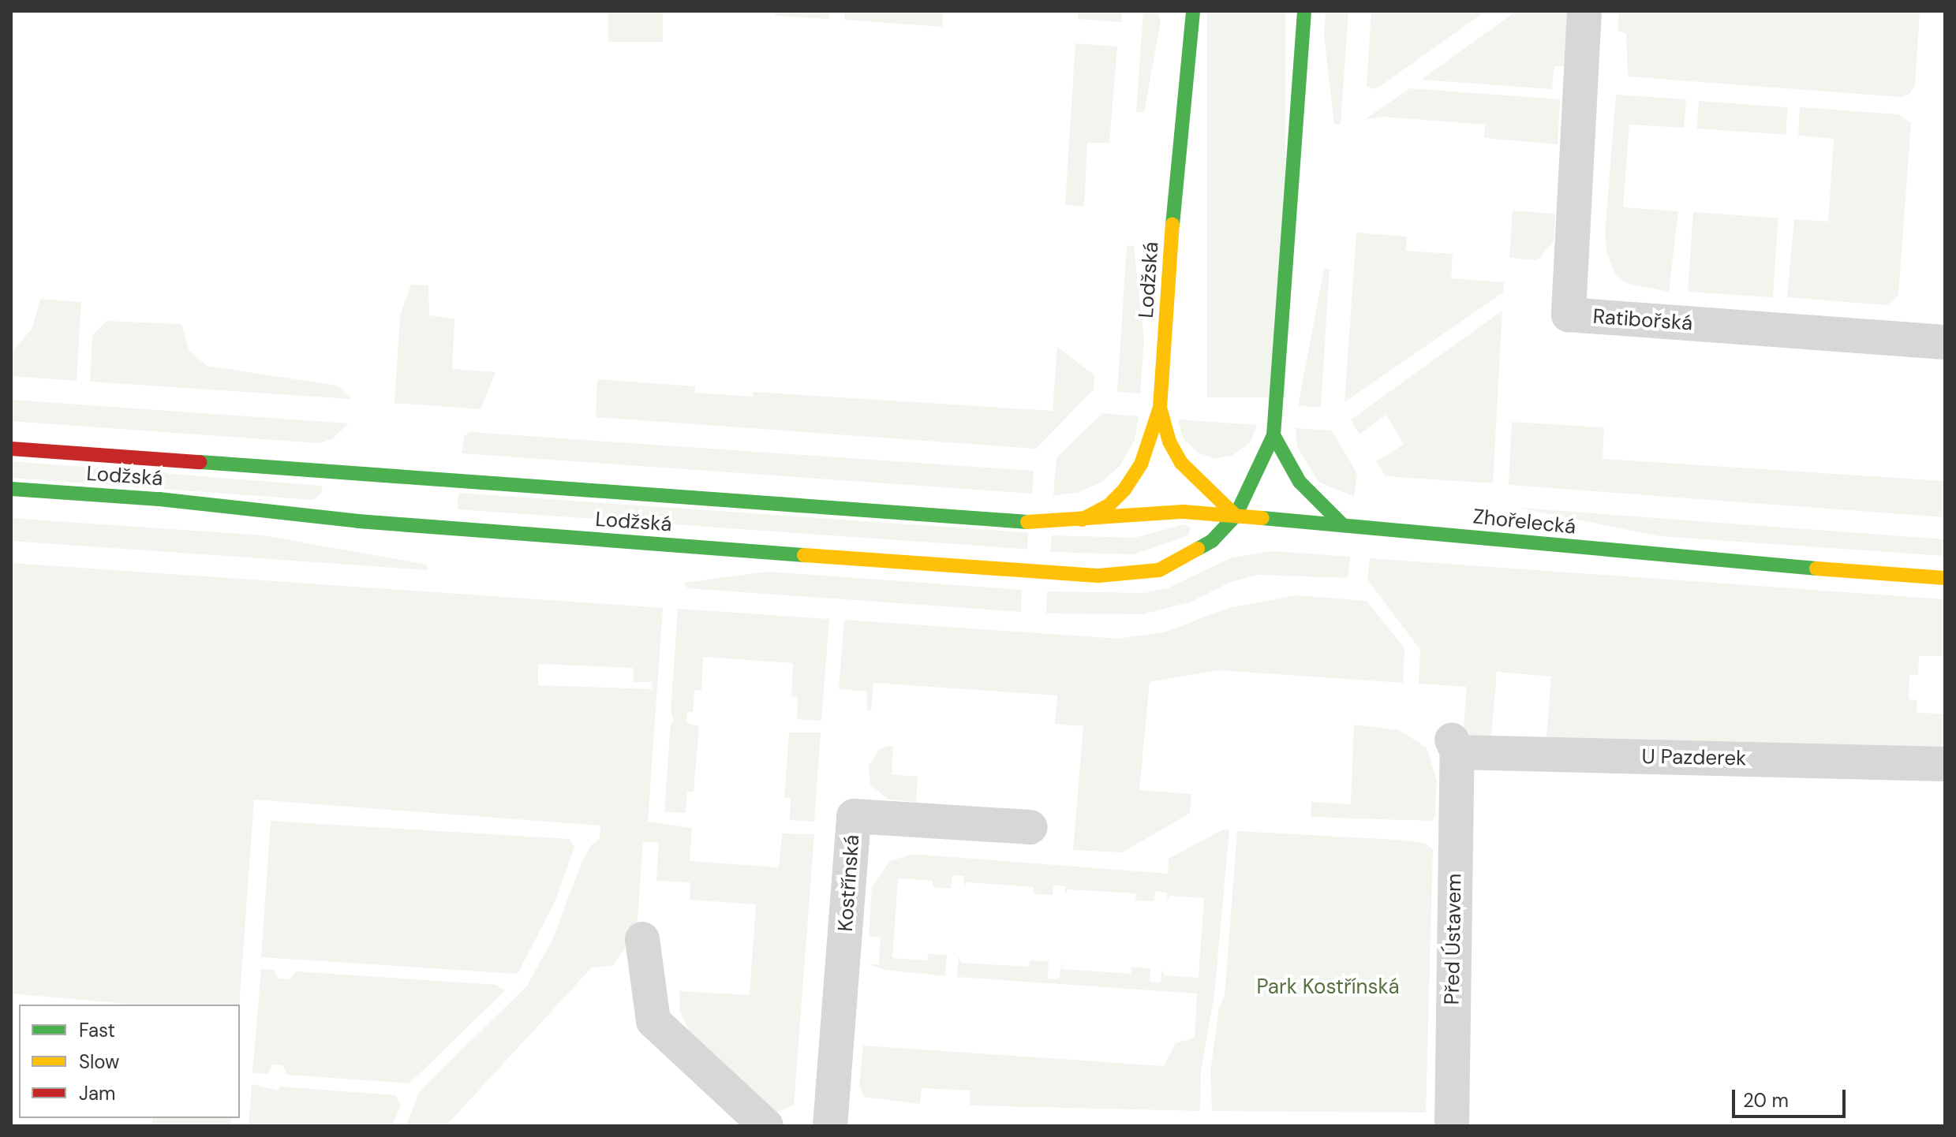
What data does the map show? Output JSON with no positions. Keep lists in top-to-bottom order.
{
  "streets": {
    "street": [
      "Lodžská",
      "Ratibořská",
      "Zhořelecká",
      "U Pazderek",
      "Kostřínská",
      "Před Ústavem"
    ]
  },
  "crossings": [
    ["Lodžská", "Zhořelecká"],
    ["U Pazderek", "Před Ústavem"]
  ],
  "parks": ["Park Kostřínská"],
  "legend": ["Fast", "Slow", "Jam"],
  "scale_bar": "20 m"
}
